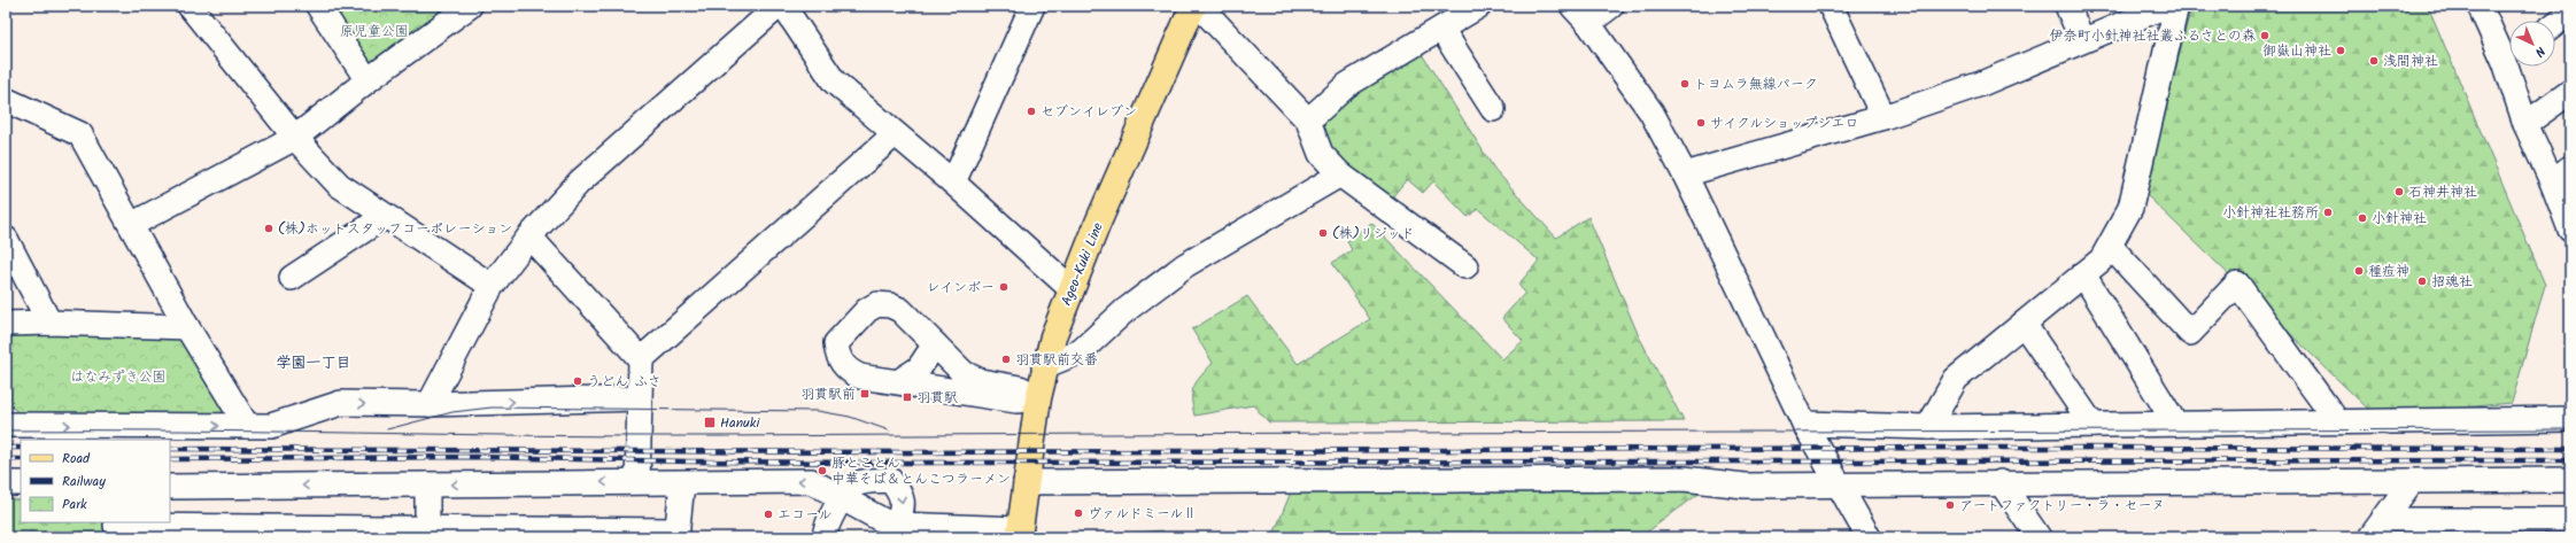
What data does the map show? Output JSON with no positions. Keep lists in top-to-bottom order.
{
  "streets": {
    "main road": ["Ageo-Kuki Line"]
  },
  "districts": ["学園一丁目"],
  "parks": ["原児童公園", "はなみずき公園"],
  "places": {
    "other": [
      "伊奈町小針神社社叢ふるさとの森",
      "御嶽山神社",
      "浅間神社",
      "トヨムラ無線パーク",
      "セブンイレブン",
      "サイクルショップシエロ",
      "石神井神社",
      "小針神社社務所",
      "小針神社",
      "(株)ホットスタッフコーポレーション",
      "(株)リジッド",
      "種痘神",
      "招魂社",
      "レインボー",
      "羽貫駅前交番",
      "うどん ふさ",
      "豚とことん 中華そば＆とんこつラーメン",
      "アートファクトリー・ラ・セーヌ",
      "ヴァルドミールⅡ",
      "エコール"
    ],
    "transit": ["羽貫駅前", "羽貫駅", "Hanuki"]
  },
  "legend": ["Road", "Railway", "Park"],
  "north": "bottom right"
}
